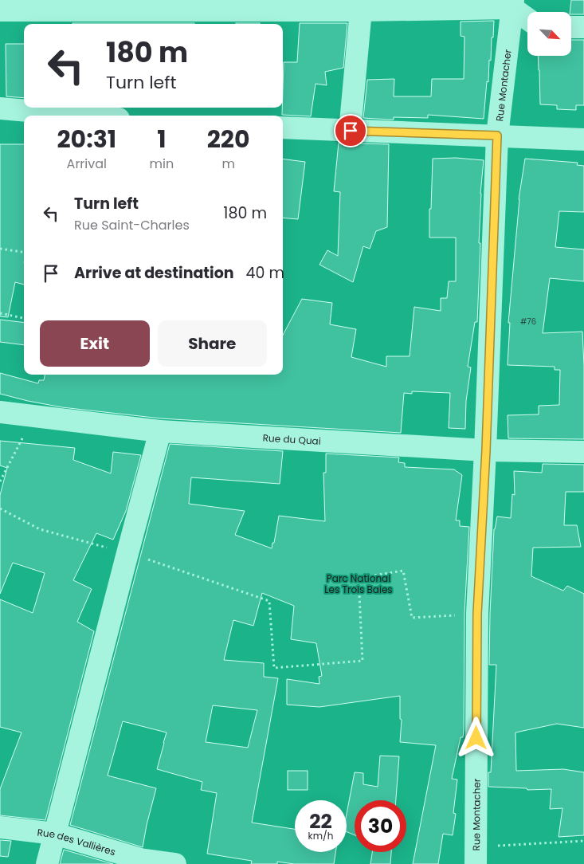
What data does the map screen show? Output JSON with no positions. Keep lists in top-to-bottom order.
{
  "streets": {
    "street": ["Rue Montacher", "Rue du Quai", "Rue des Vallières"]
  },
  "crossings": [
    ["Rue Montacher", "Rue du Quai"]
  ],
  "parks": ["Parc National Les Trois Baies"],
  "house_numbers": ["#76"],
  "north": "bottom right",
  "page": {
    "turn": ["180 m", "Turn left"],
    "eta": [
      "20:31",
      "Arrival",
      "1",
      "min",
      "220",
      "m"
    ],
    "list": [
      {
        "name": "Turn left",
        "note": "Rue Saint-Charles",
        "value": "180 m"
      },
      {
        "name": "Arrive at destination",
        "value": "40 m"
      }
    ],
    "buttons": ["Exit", "Share"],
    "speed": "22 km/h",
    "limit": "30"
  }
}
